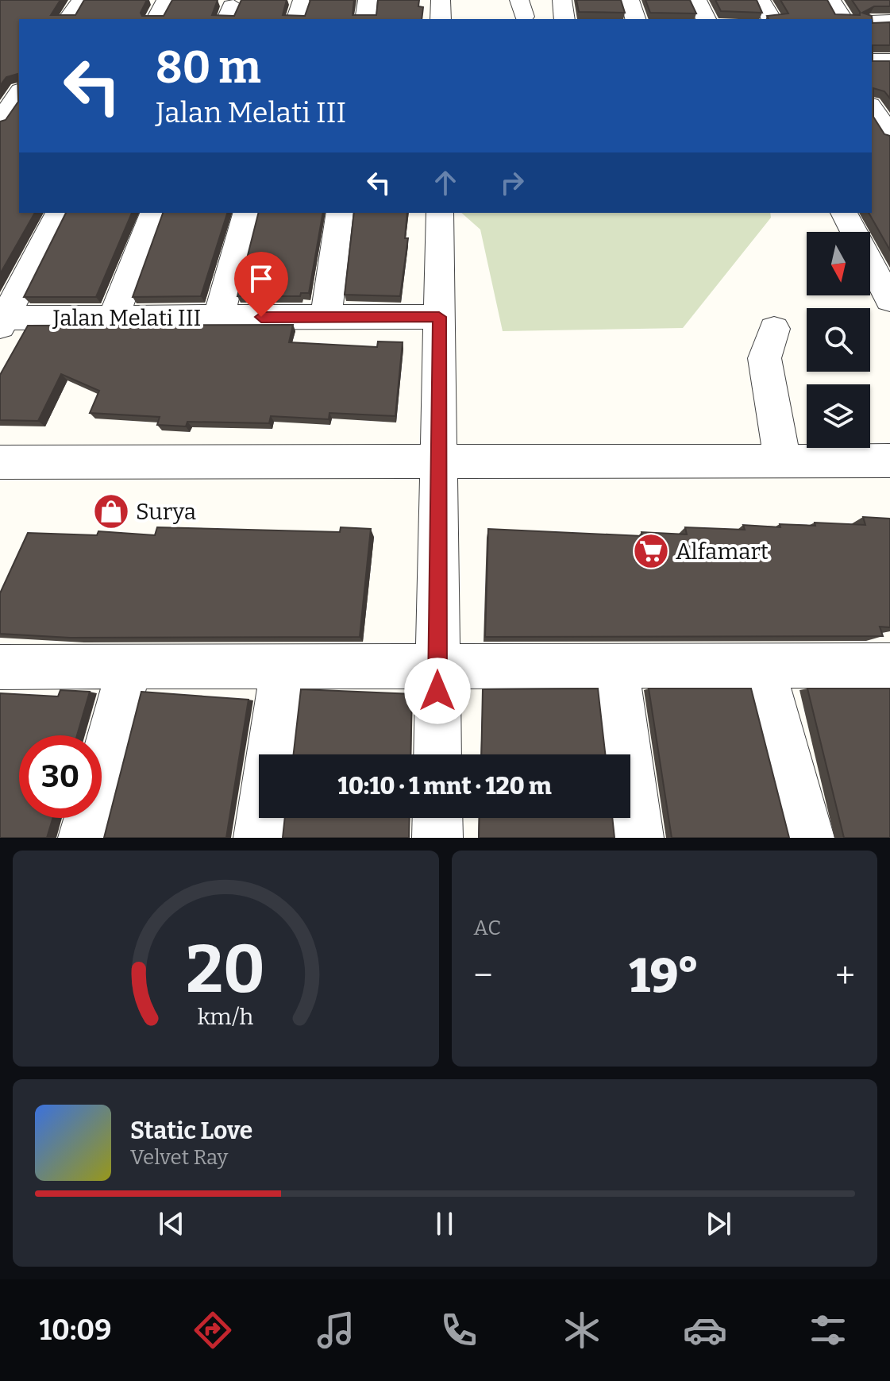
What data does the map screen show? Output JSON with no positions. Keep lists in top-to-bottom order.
{
  "streets": {
    "street": ["Jalan Melati III"]
  },
  "places": {
    "shop": ["Surya"],
    "supermarket": ["Alfamart"]
  },
  "north": "bottom",
  "page": {
    "turn": ["80 m", "Jalan Melati III"],
    "limit": "30",
    "trip": "10:10 · 1 mnt · 120 m",
    "tile": "AC",
    "heat": ["−", "19°", "+"],
    "song": ["Static Love", "Velvet Ray"],
    "tabs": "10:09",
    "gauge": ["20", "km/h"]
  }
}
